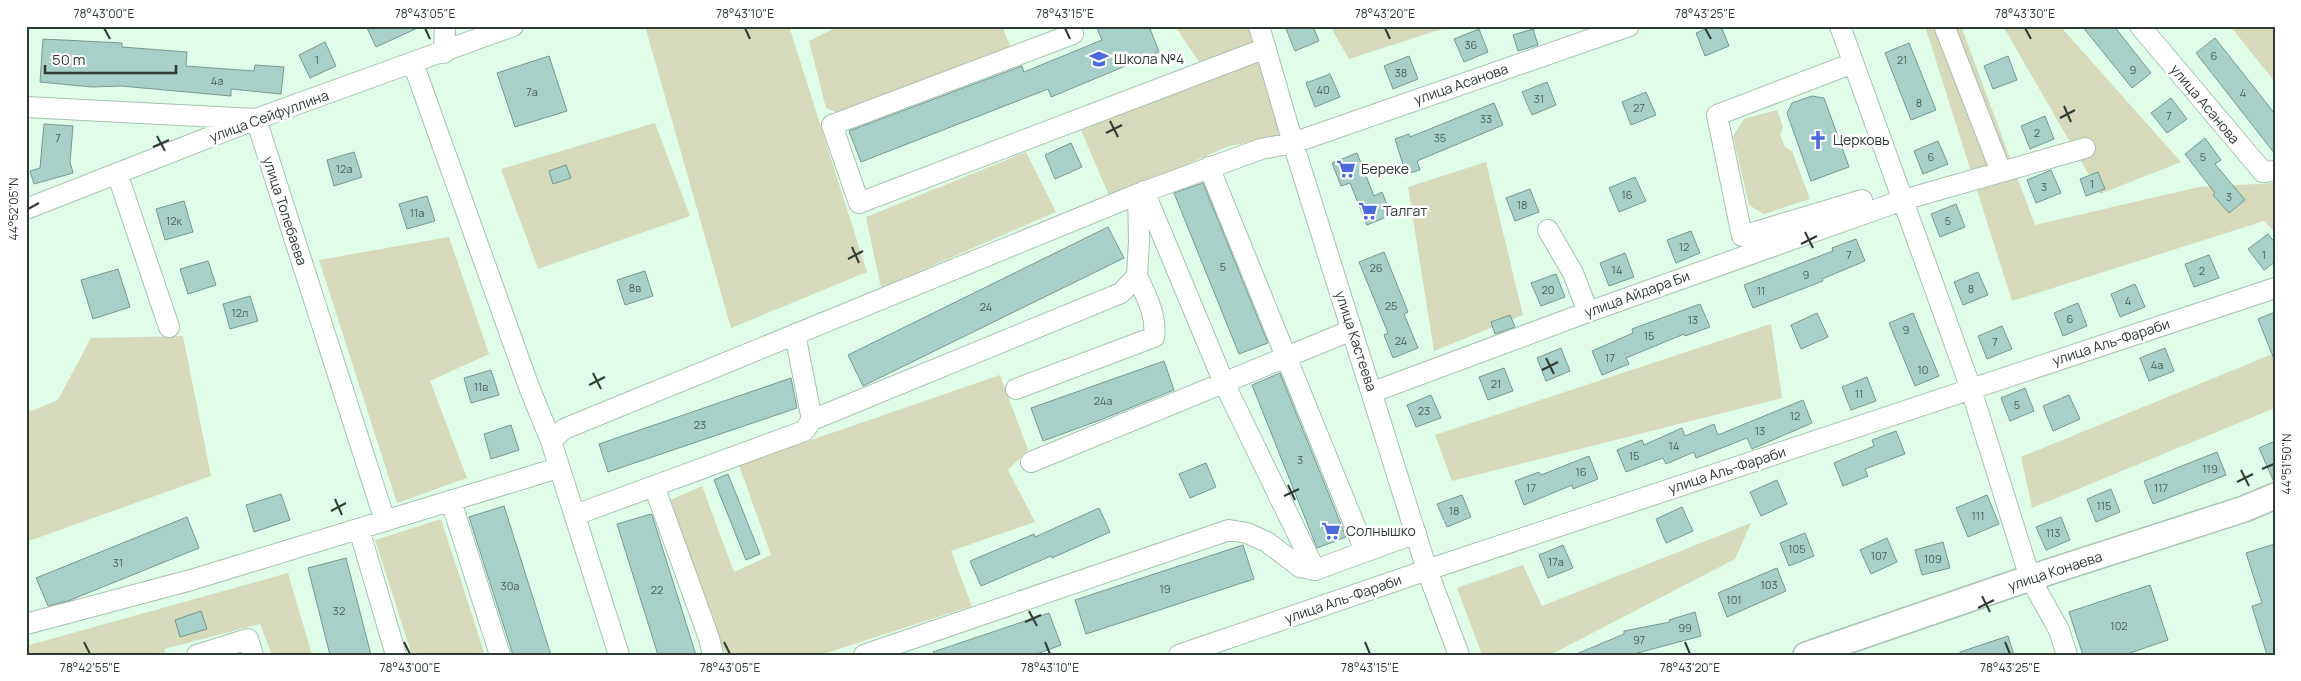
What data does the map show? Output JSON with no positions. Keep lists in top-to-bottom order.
{
  "streets": {
    "main road": ["улица Конаева"],
    "street": [
      "улица Асанова",
      "улица Сейфуллина",
      "улица Толебаева",
      "улица Айдара Би",
      "улица Кастеева",
      "улица Аль-Фараби"
    ]
  },
  "crossings": [
    ["улица Асанова", "улица Кастеева"],
    ["улица Сейфуллина", "улица Толебаева"],
    ["улица Айдара Би", "улица Кастеева"],
    ["улица Кастеева", "улица Аль-Фараби"]
  ],
  "places": {
    "school or university": ["Школа №4"],
    "church": ["Церковь"],
    "supermarket": ["Береке", "Талгат", "Солнышко"]
  },
  "house_numbers": [
    "36",
    "6",
    "1",
    "21",
    "9",
    "38",
    "4а",
    "40",
    "7а",
    "4",
    "31",
    "8",
    "27",
    "7",
    "33",
    "2",
    "7",
    "35",
    "6",
    "5",
    "12а",
    "1",
    "3",
    "16",
    "3",
    "18",
    "11а",
    "12к",
    "5",
    "12",
    "7",
    "1",
    "5",
    "26",
    "14",
    "2",
    "9",
    "8в",
    "8",
    "20",
    "11",
    "4",
    "25",
    "24",
    "12л",
    "6",
    "13",
    "9",
    "15",
    "24",
    "7",
    "17",
    "4а",
    "10",
    "21",
    "11в",
    "11",
    "24а",
    "5",
    "23",
    "12",
    "23",
    "13",
    "14",
    "15",
    "3",
    "119",
    "16",
    "17",
    "117",
    "115",
    "18",
    "111",
    "113",
    "105",
    "107",
    "109",
    "17а",
    "31",
    "103",
    "30а",
    "19",
    "22",
    "101",
    "32",
    "102",
    "99",
    "97"
  ],
  "scale_bar": "50 m",
  "coordinates": [
    "78°43'00\"E",
    "78°43'05\"E",
    "78°43'10\"E",
    "78°43'15\"E",
    "78°43'20\"E",
    "78°43'25\"E",
    "78°43'30\"E",
    "44°52'05\"N",
    "44°51'50\"N",
    "78°42'55\"E"
  ]
}
